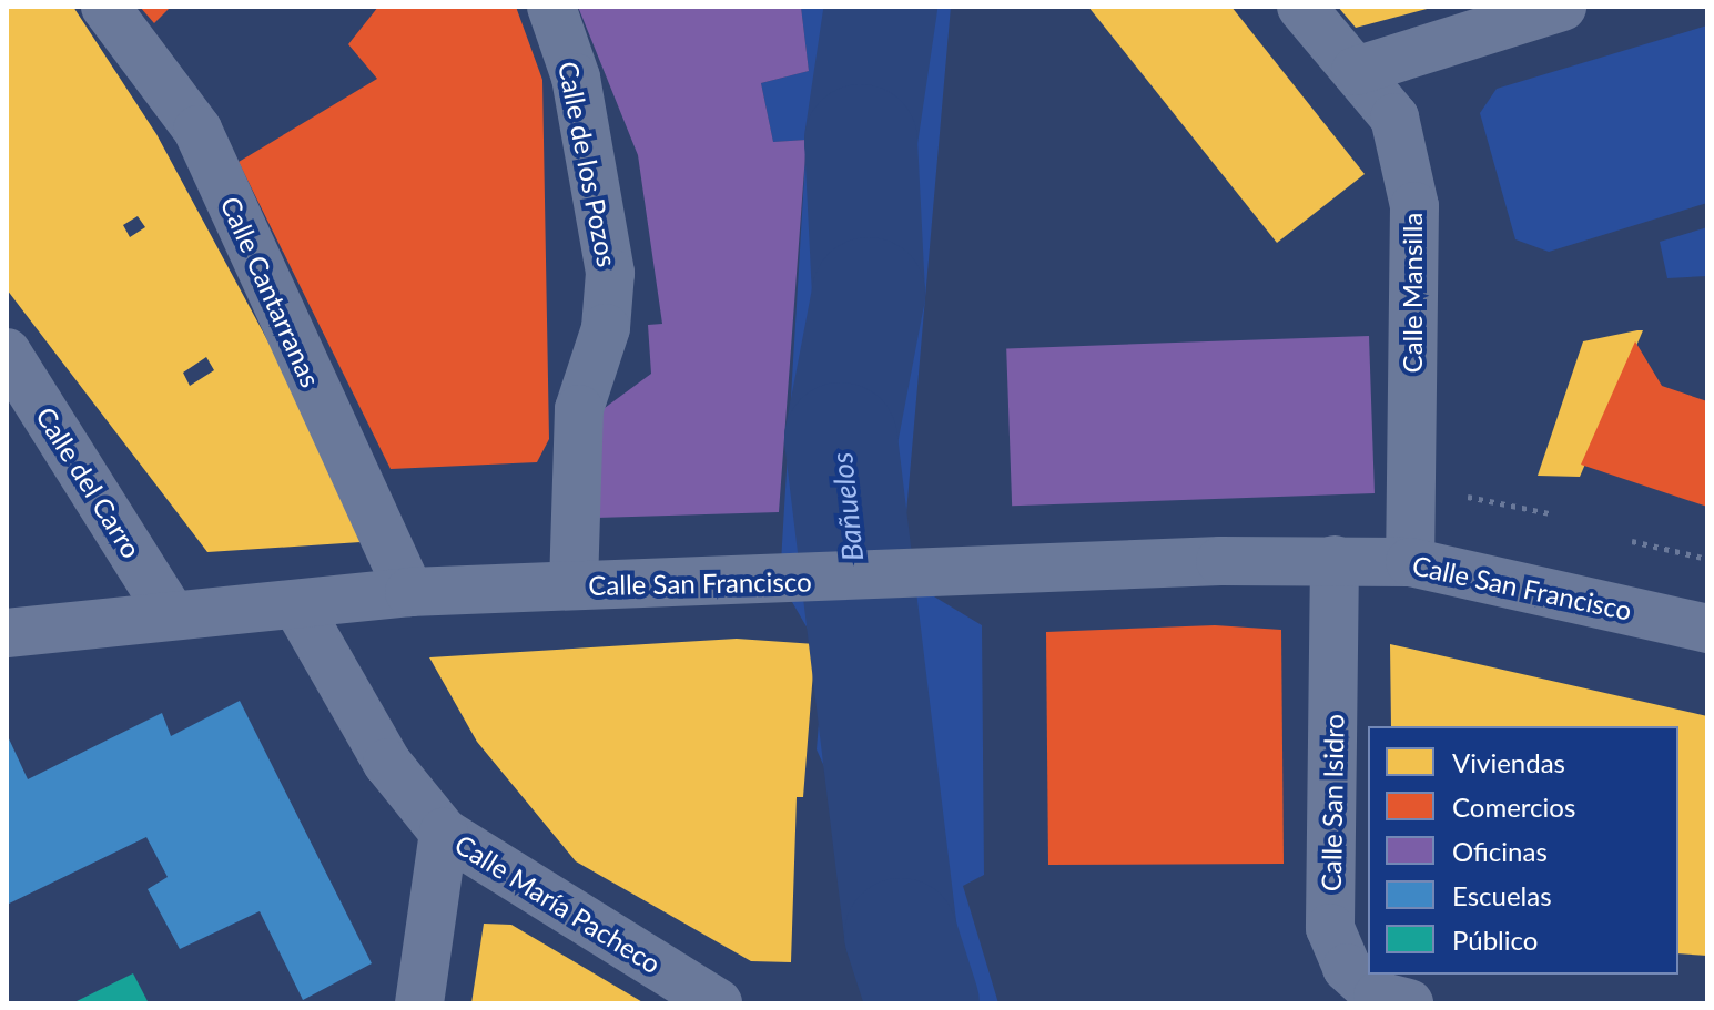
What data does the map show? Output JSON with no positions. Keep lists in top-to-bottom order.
{
  "streets": {
    "street": [
      "Calle de los Pozos",
      "Calle Cantarranas",
      "Calle Mansilla",
      "Calle del Carro",
      "Calle San Francisco",
      "Calle San Isidro",
      "Calle María Pacheco"
    ]
  },
  "crossings": [
    ["Calle de los Pozos", "Calle San Francisco"],
    ["Calle Cantarranas", "Calle San Francisco"],
    ["Calle Mansilla", "Calle San Francisco"],
    ["Calle del Carro", "Calle San Francisco"],
    ["Calle San Francisco", "Calle San Isidro"],
    ["Calle San Francisco", "Calle María Pacheco"]
  ],
  "water": ["Bañuelos"],
  "legend": [
    "Viviendas",
    "Comercios",
    "Oficinas",
    "Escuelas",
    "Público"
  ]
}
